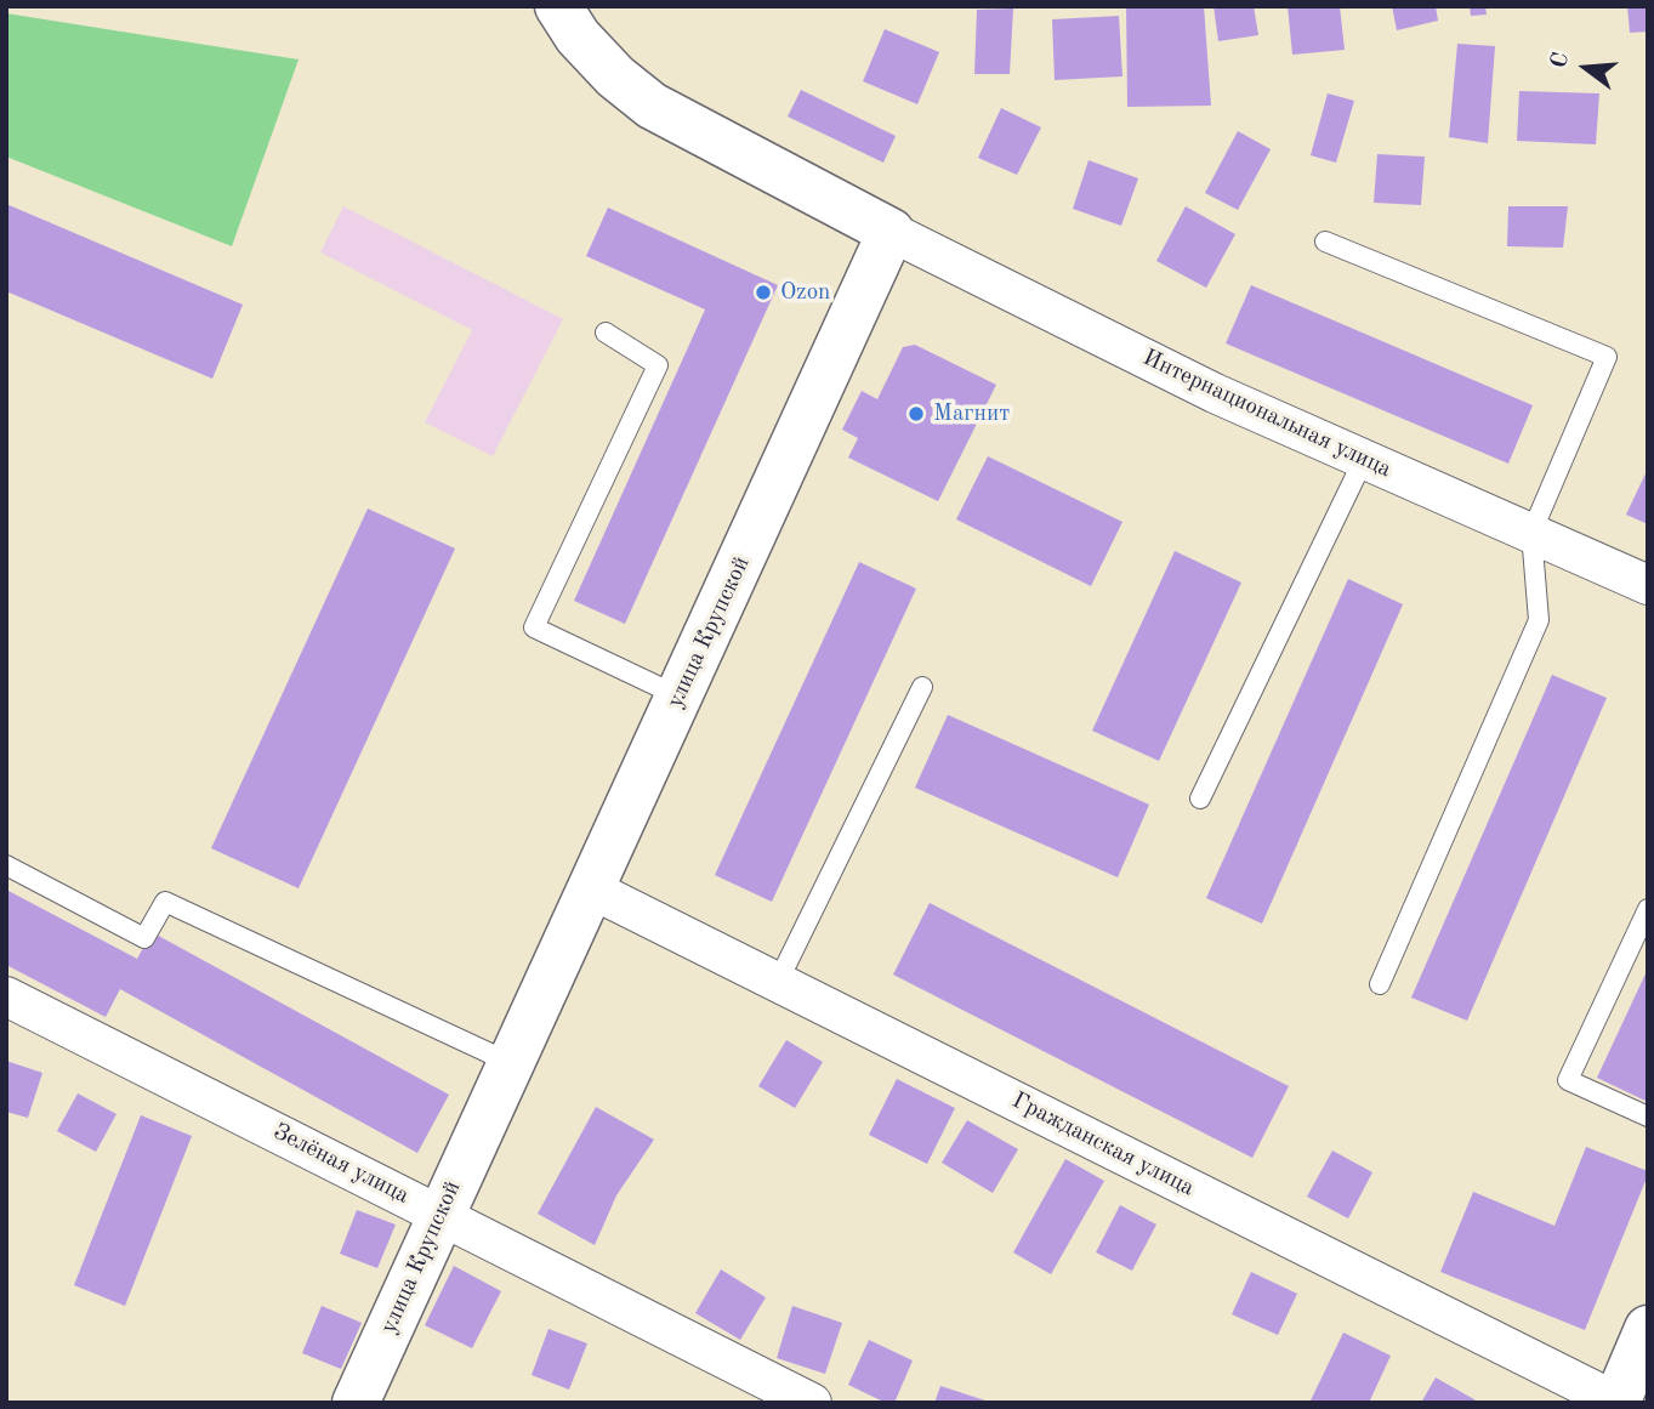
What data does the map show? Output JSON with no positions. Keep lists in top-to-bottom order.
{
  "streets": {
    "street": [
      "Интернациональная улица",
      "улица Крупской",
      "Гражданская улица",
      "Зелёная улица"
    ]
  },
  "crossings": [
    ["Интернациональная улица", "улица Крупской"],
    ["улица Крупской", "Гражданская улица"],
    ["улица Крупской", "Зелёная улица"]
  ],
  "places": ["Ozon", "Магнит"],
  "north": "left"
}
